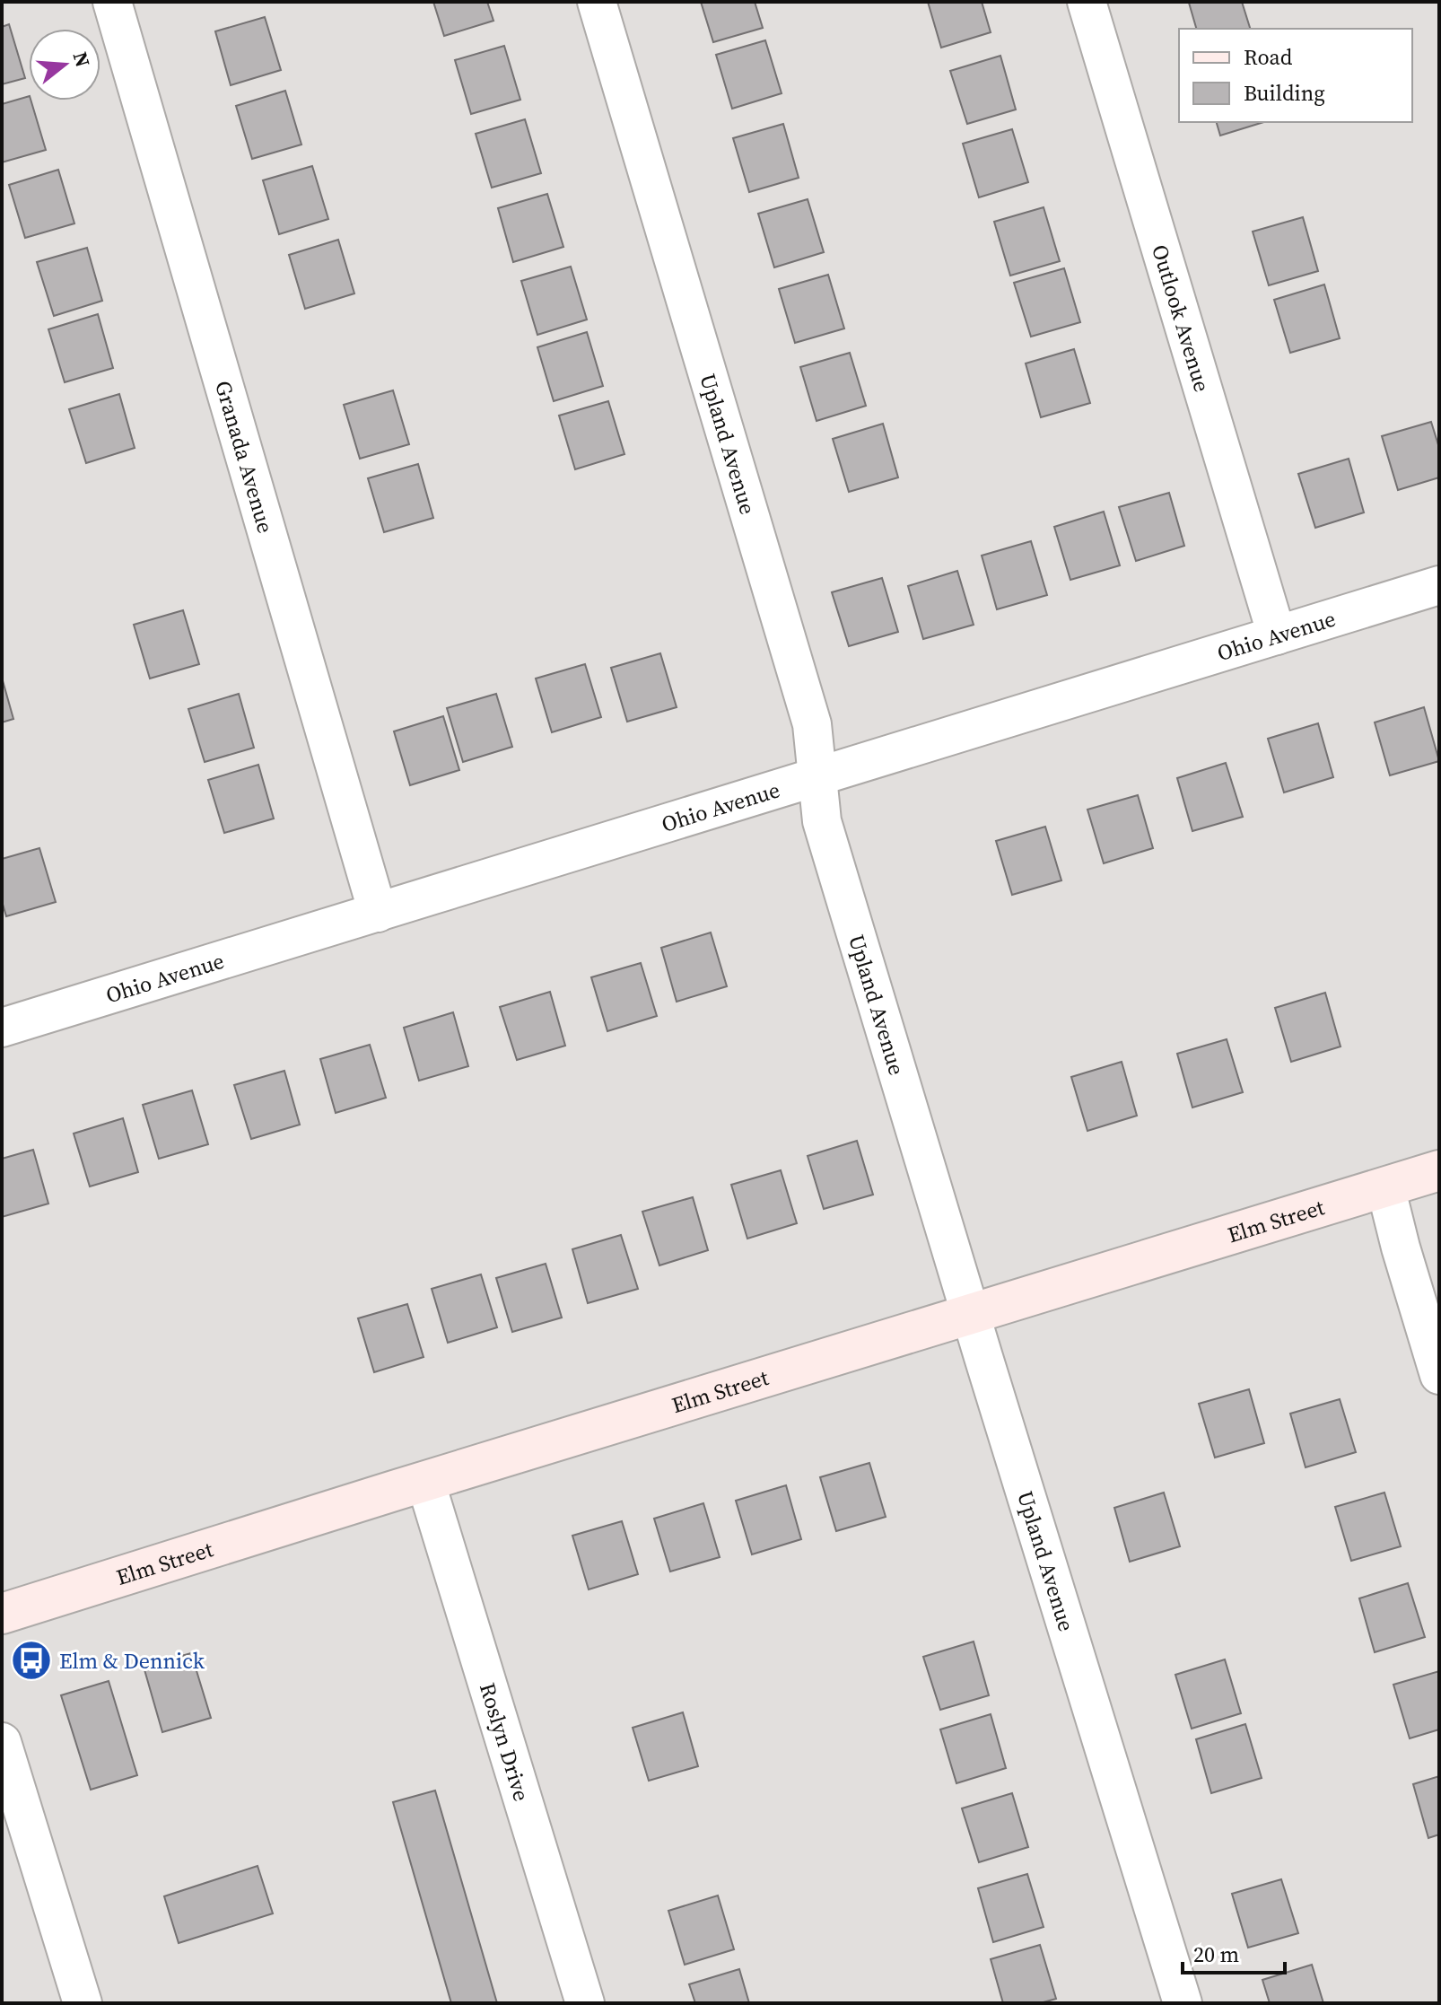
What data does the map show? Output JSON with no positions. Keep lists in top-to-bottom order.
{
  "streets": {
    "street": [
      "Outlook Avenue",
      "Upland Avenue",
      "Granada Avenue",
      "Ohio Avenue",
      "Elm Street",
      "Roslyn Drive"
    ]
  },
  "crossings": [
    ["Outlook Avenue", "Ohio Avenue"],
    ["Upland Avenue", "Ohio Avenue"],
    ["Upland Avenue", "Elm Street"],
    ["Granada Avenue", "Ohio Avenue"],
    ["Elm Street", "Roslyn Drive"]
  ],
  "places": {
    "bus stop": ["Elm & Dennick"]
  },
  "legend": ["Road", "Building"],
  "scale_bar": "20 m",
  "north": "right"
}
